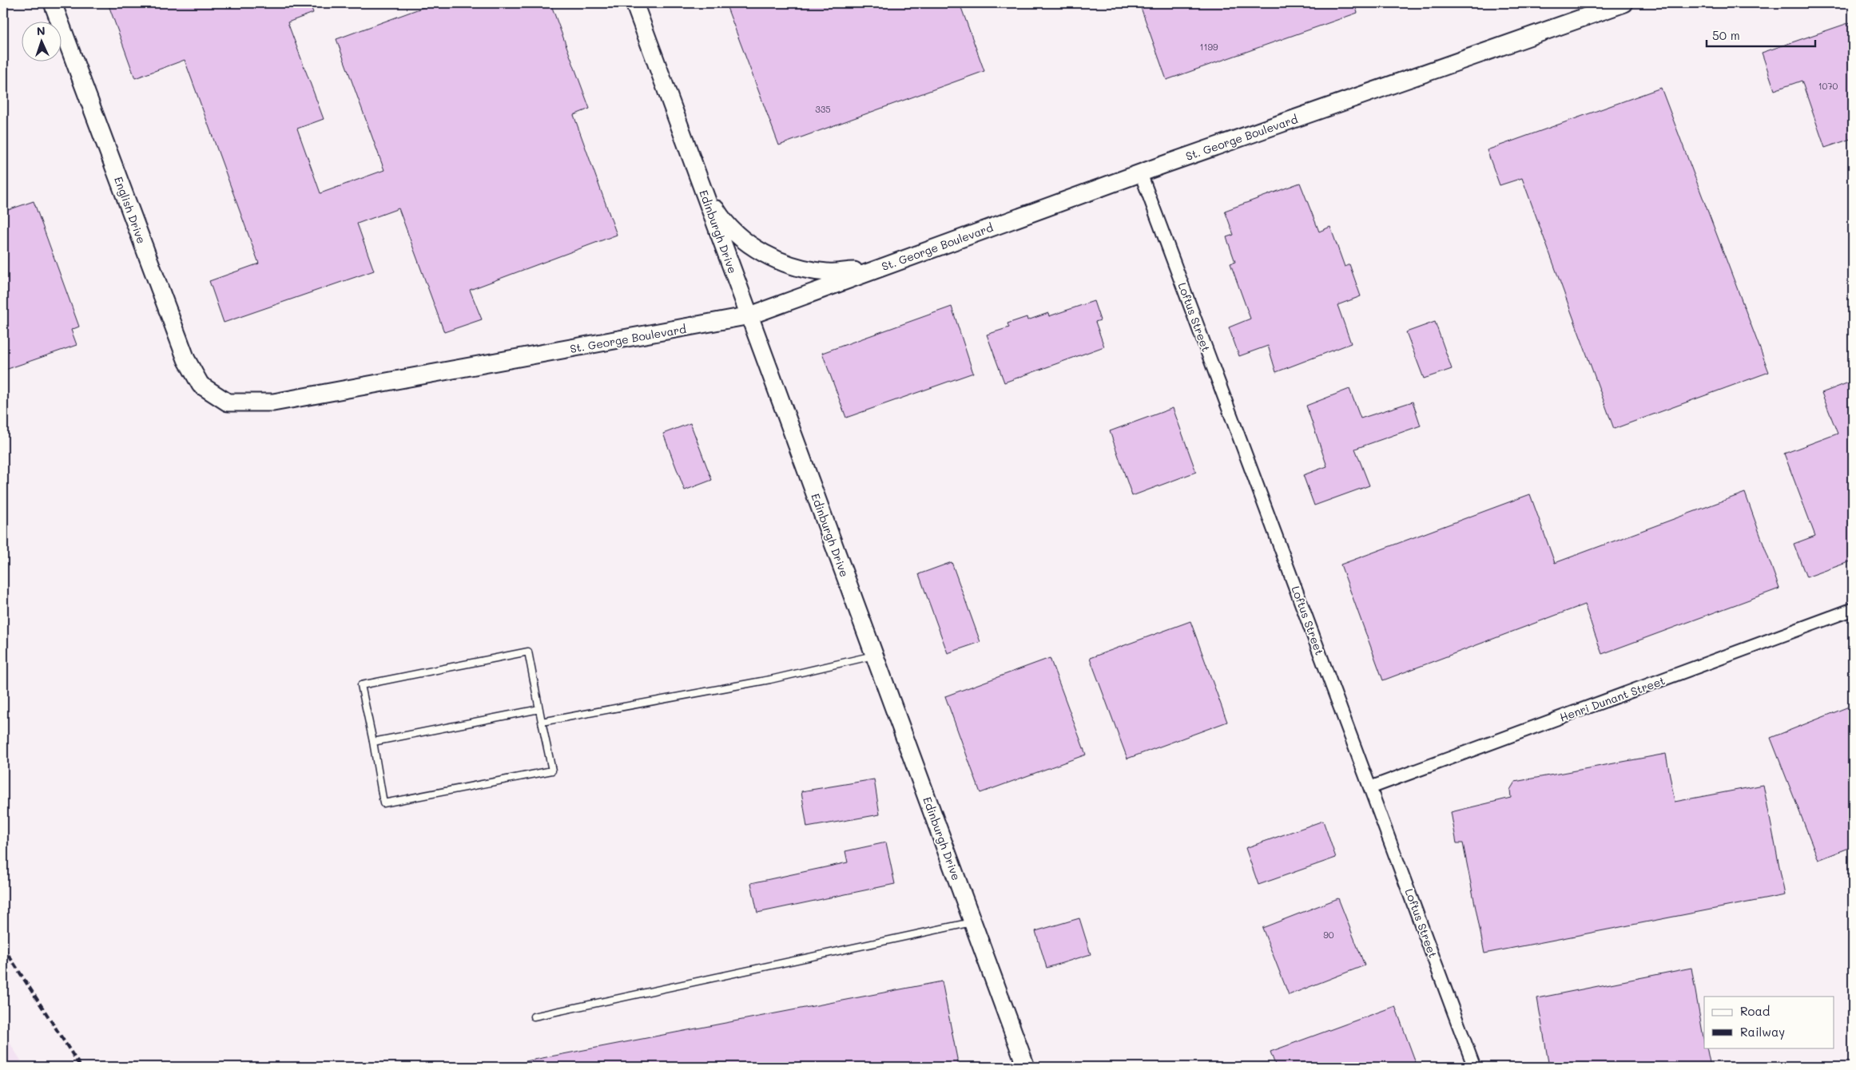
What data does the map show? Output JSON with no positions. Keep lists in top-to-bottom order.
{
  "streets": {
    "street": [
      "St. George Boulevard",
      "English Drive",
      "Edinburgh Drive",
      "Loftus Street",
      "Henri Dunant Street"
    ]
  },
  "crossings": [
    ["St. George Boulevard", "English Drive"],
    ["St. George Boulevard", "Edinburgh Drive"],
    ["St. George Boulevard", "Loftus Street"],
    ["Loftus Street", "Henri Dunant Street"]
  ],
  "house_numbers": [
    "1199",
    "1070",
    "335",
    "90"
  ],
  "legend": ["Road", "Railway"],
  "scale_bar": "50 m",
  "north": "top"
}
